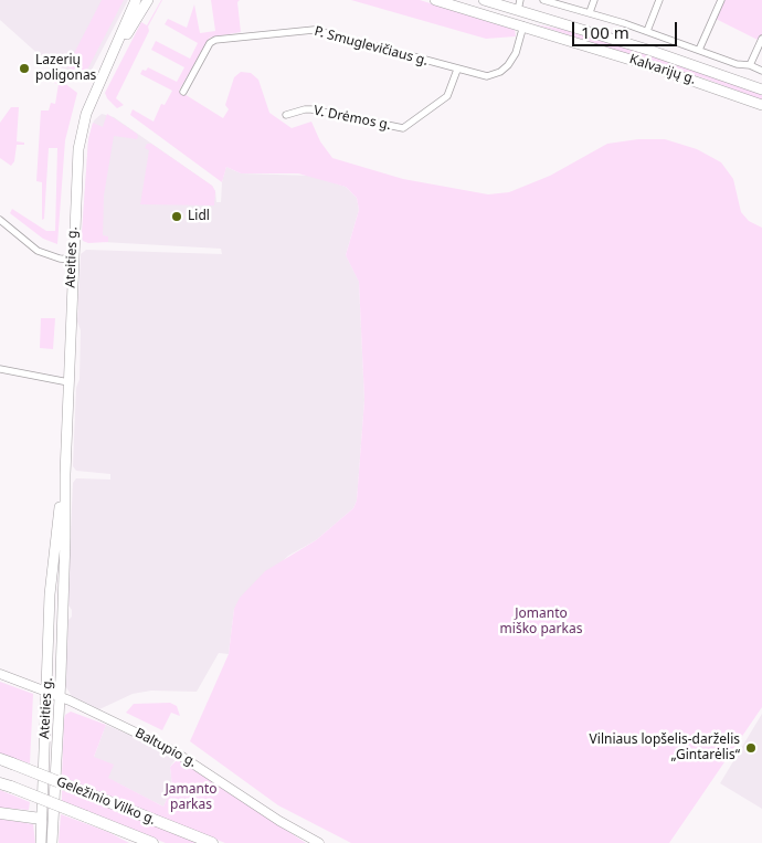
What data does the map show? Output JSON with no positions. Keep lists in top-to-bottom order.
{
  "streets": {
    "highway": ["Geležinio Vilko g."],
    "main road": ["Kalvarijų g.", "Ateities g."],
    "street": ["P. Smuglevičiaus g.", "V. Drėmos g.", "Baltupio g."]
  },
  "crossings": [
    ["P. Smuglevičiaus g.", "Kalvarijų g."],
    ["P. Smuglevičiaus g.", "V. Drėmos g."],
    ["Ateities g.", "Baltupio g."]
  ],
  "parks": ["Jomanto miško parkas", "Jamanto parkas"],
  "places": ["Lazerių poligonas", "Lidl", "Vilniaus lopšelis-darželis „Gintarėlis“"],
  "scale_bar": "100 m"
}
